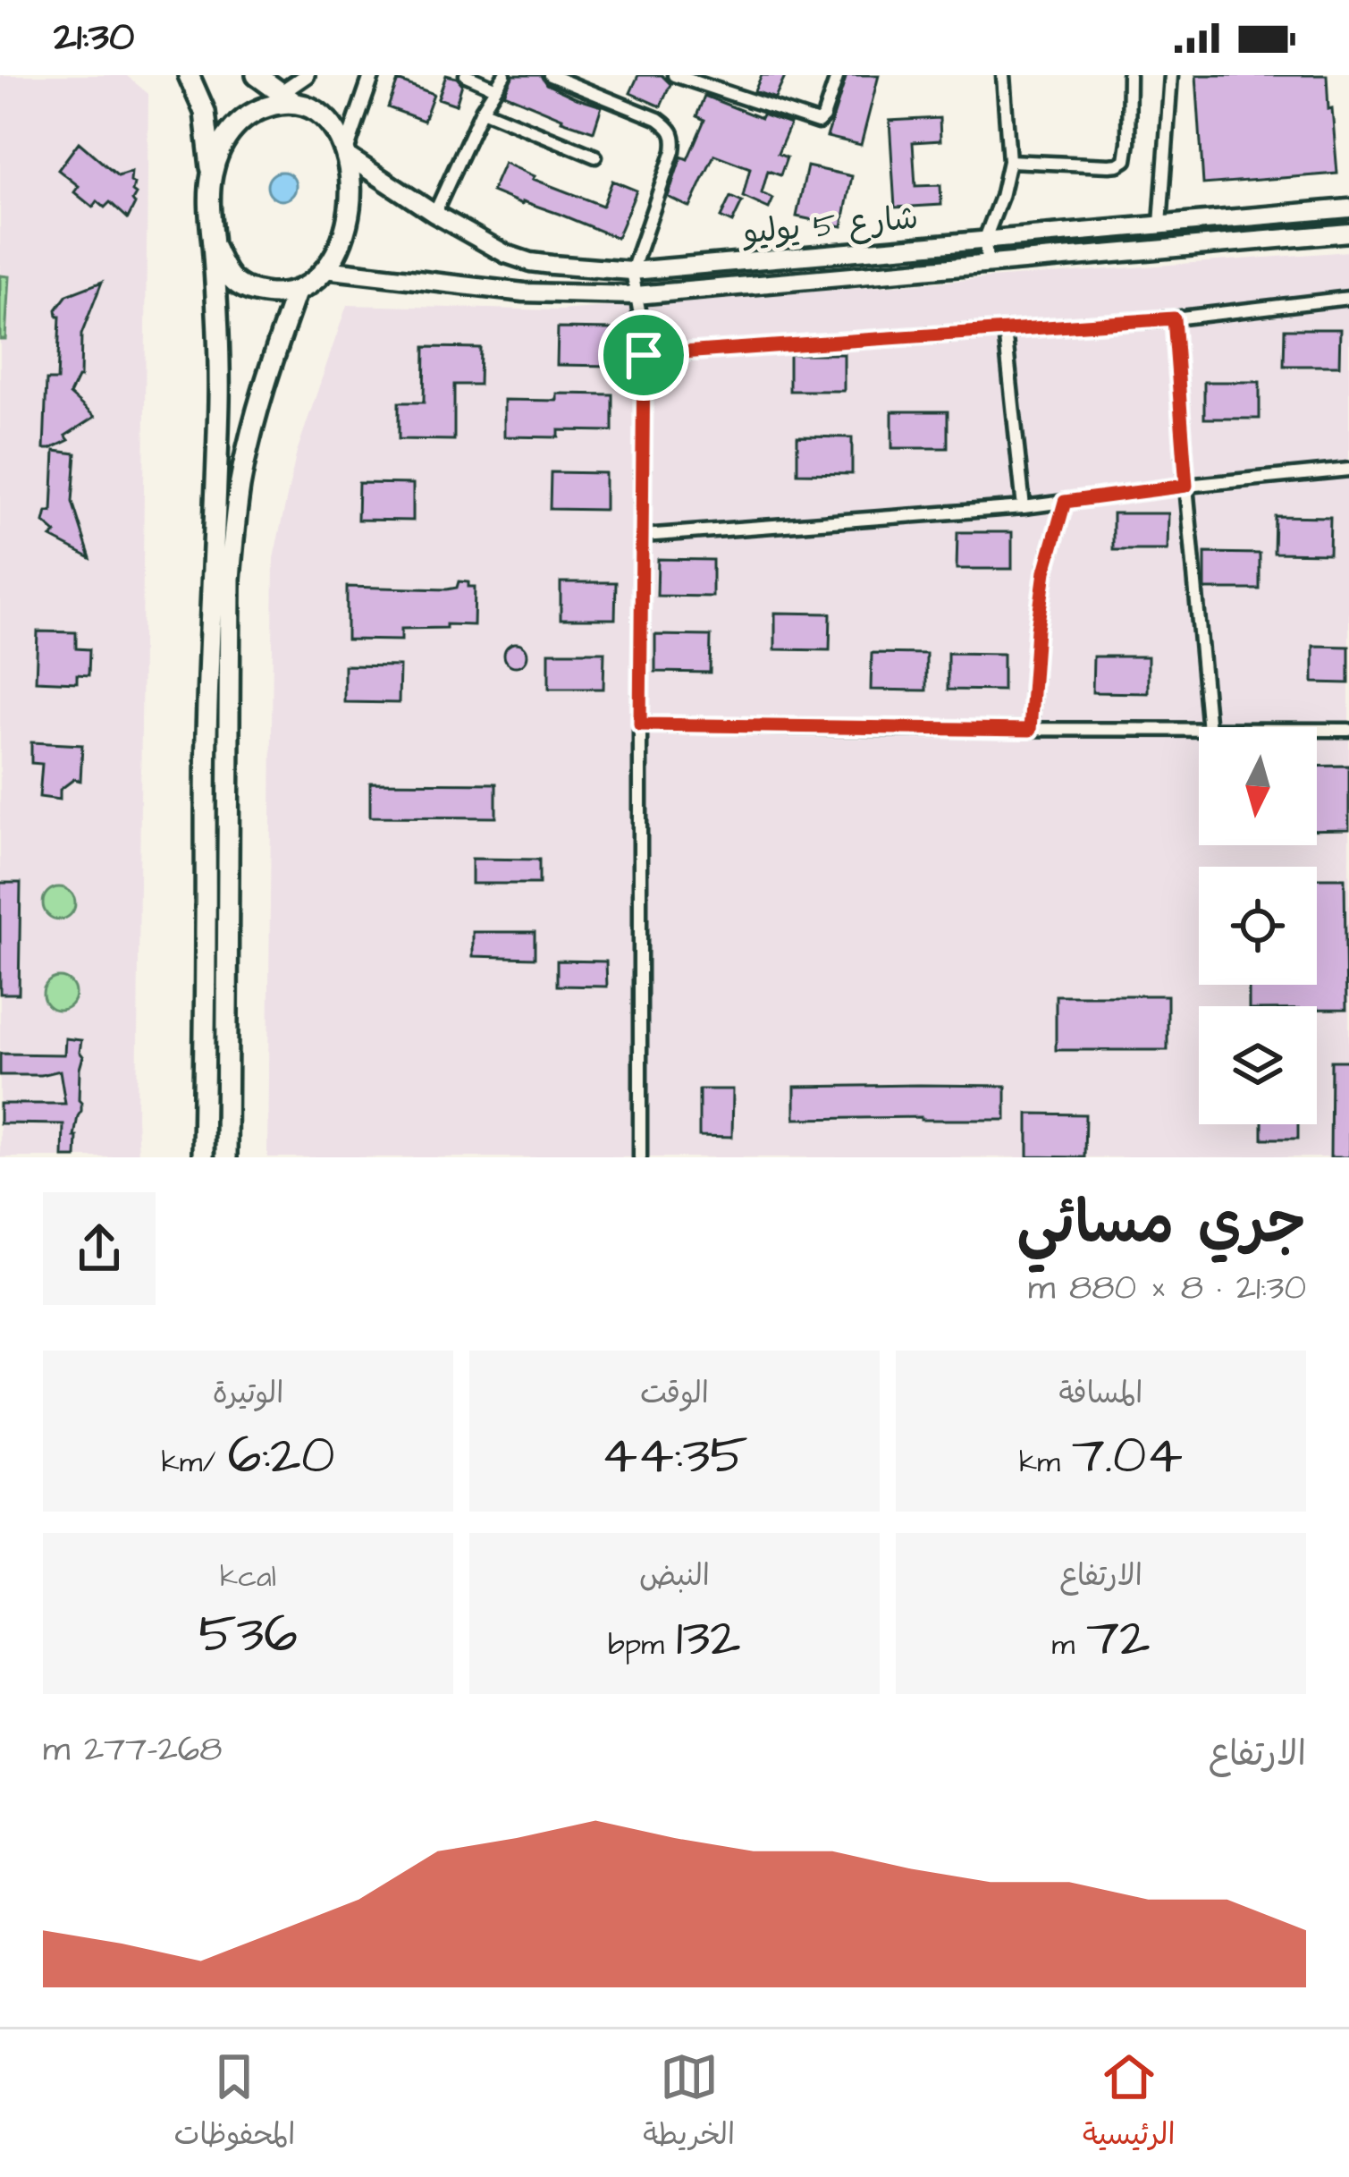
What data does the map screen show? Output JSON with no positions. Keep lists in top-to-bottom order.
{
  "streets": {
    "main road": ["شارع 5 يوليو"]
  },
  "north": "bottom",
  "page": {
    "status": "21:30",
    "heading": ["جري مسائي", "21:30 · 8 × 880 m"],
    "stats": [
      ["المسافة", "7.04 km"],
      ["الوقت", "44:35"],
      ["الوتيرة", "6:20 /km"],
      ["الارتفاع", "72 m"],
      ["النبض", "132 bpm"],
      ["kcal", "536"]
    ],
    "chart": ["الارتفاع", "268–277 m"],
    "tabs": ["الرئيسية", "الخريطة", "المحفوظات"]
  }
}
